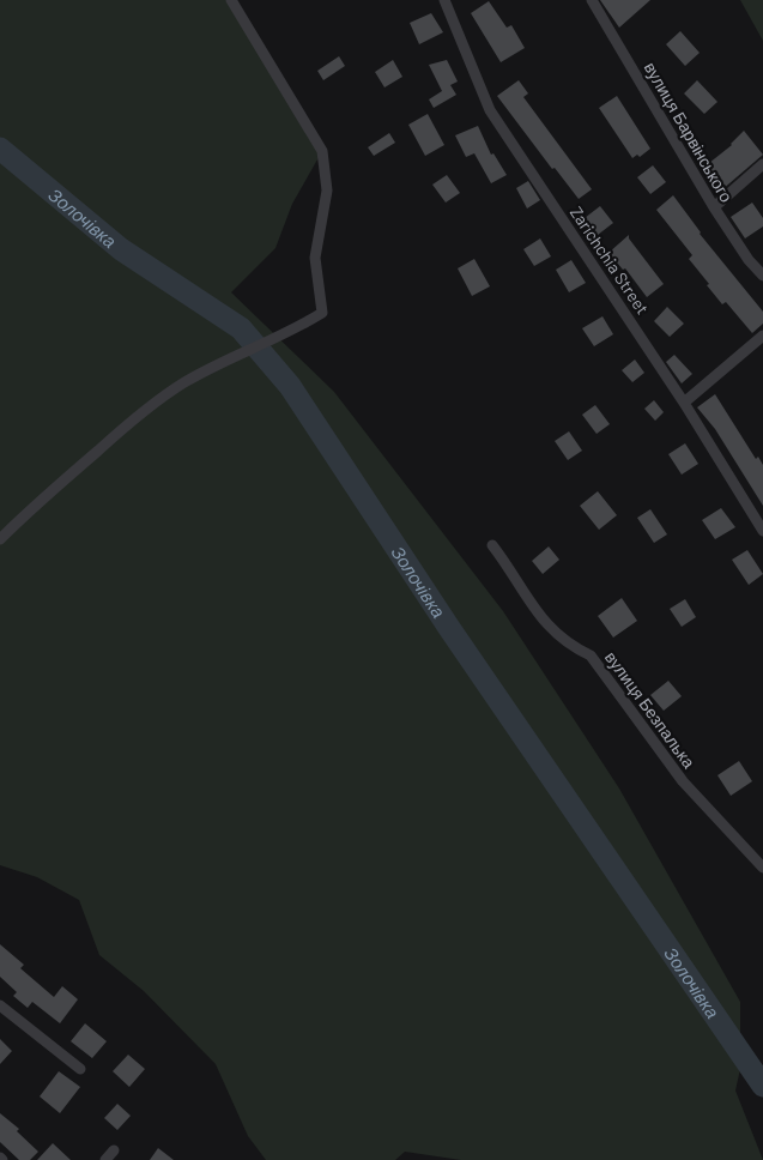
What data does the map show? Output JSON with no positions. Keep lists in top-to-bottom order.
{
  "streets": {
    "street": ["вулиця Барвінського", "Zarichchia Street", "вулиця Безпалька"]
  },
  "water": ["Золочівка"]
}
